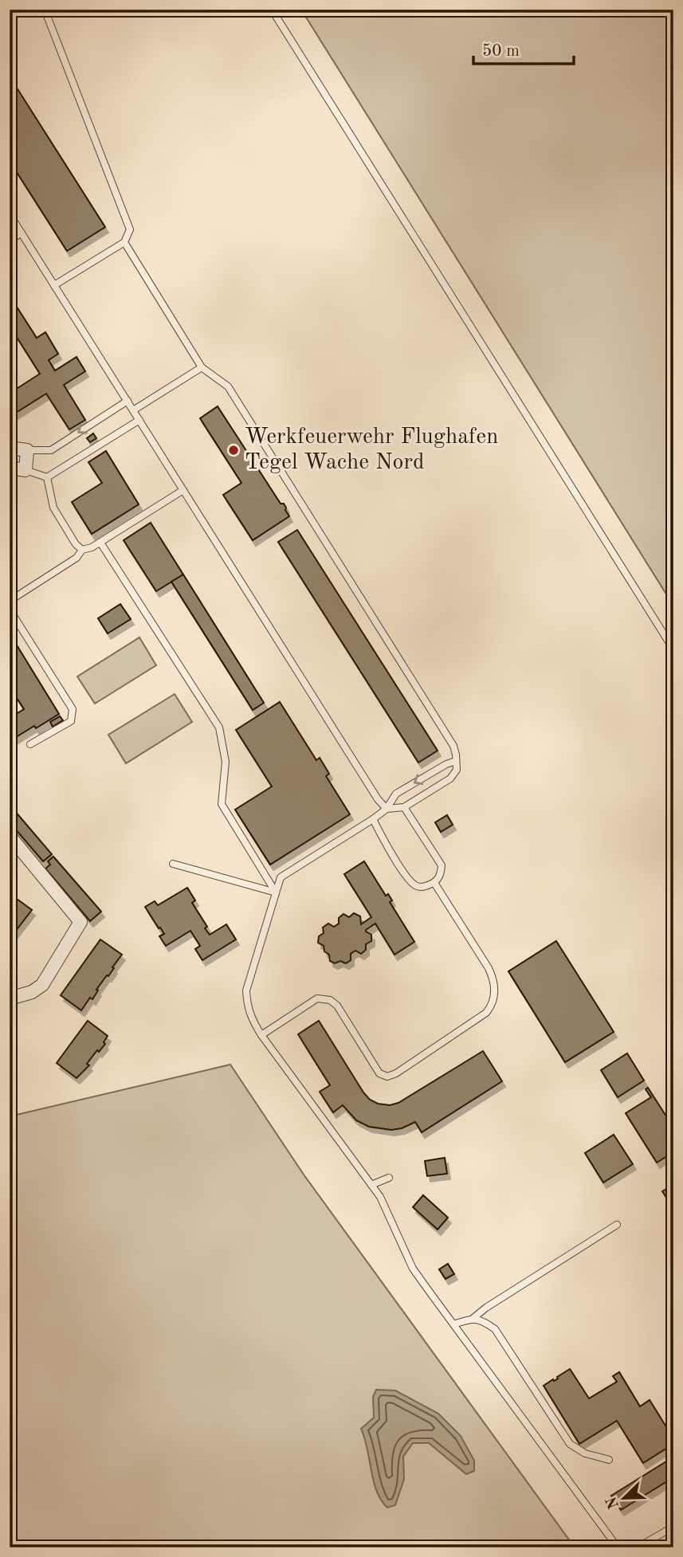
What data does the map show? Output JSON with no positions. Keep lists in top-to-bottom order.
{
  "places": ["Werkfeuerwehr Flughafen Tegel Wache Nord"],
  "scale_bar": "50 m",
  "north": "bottom left"
}
